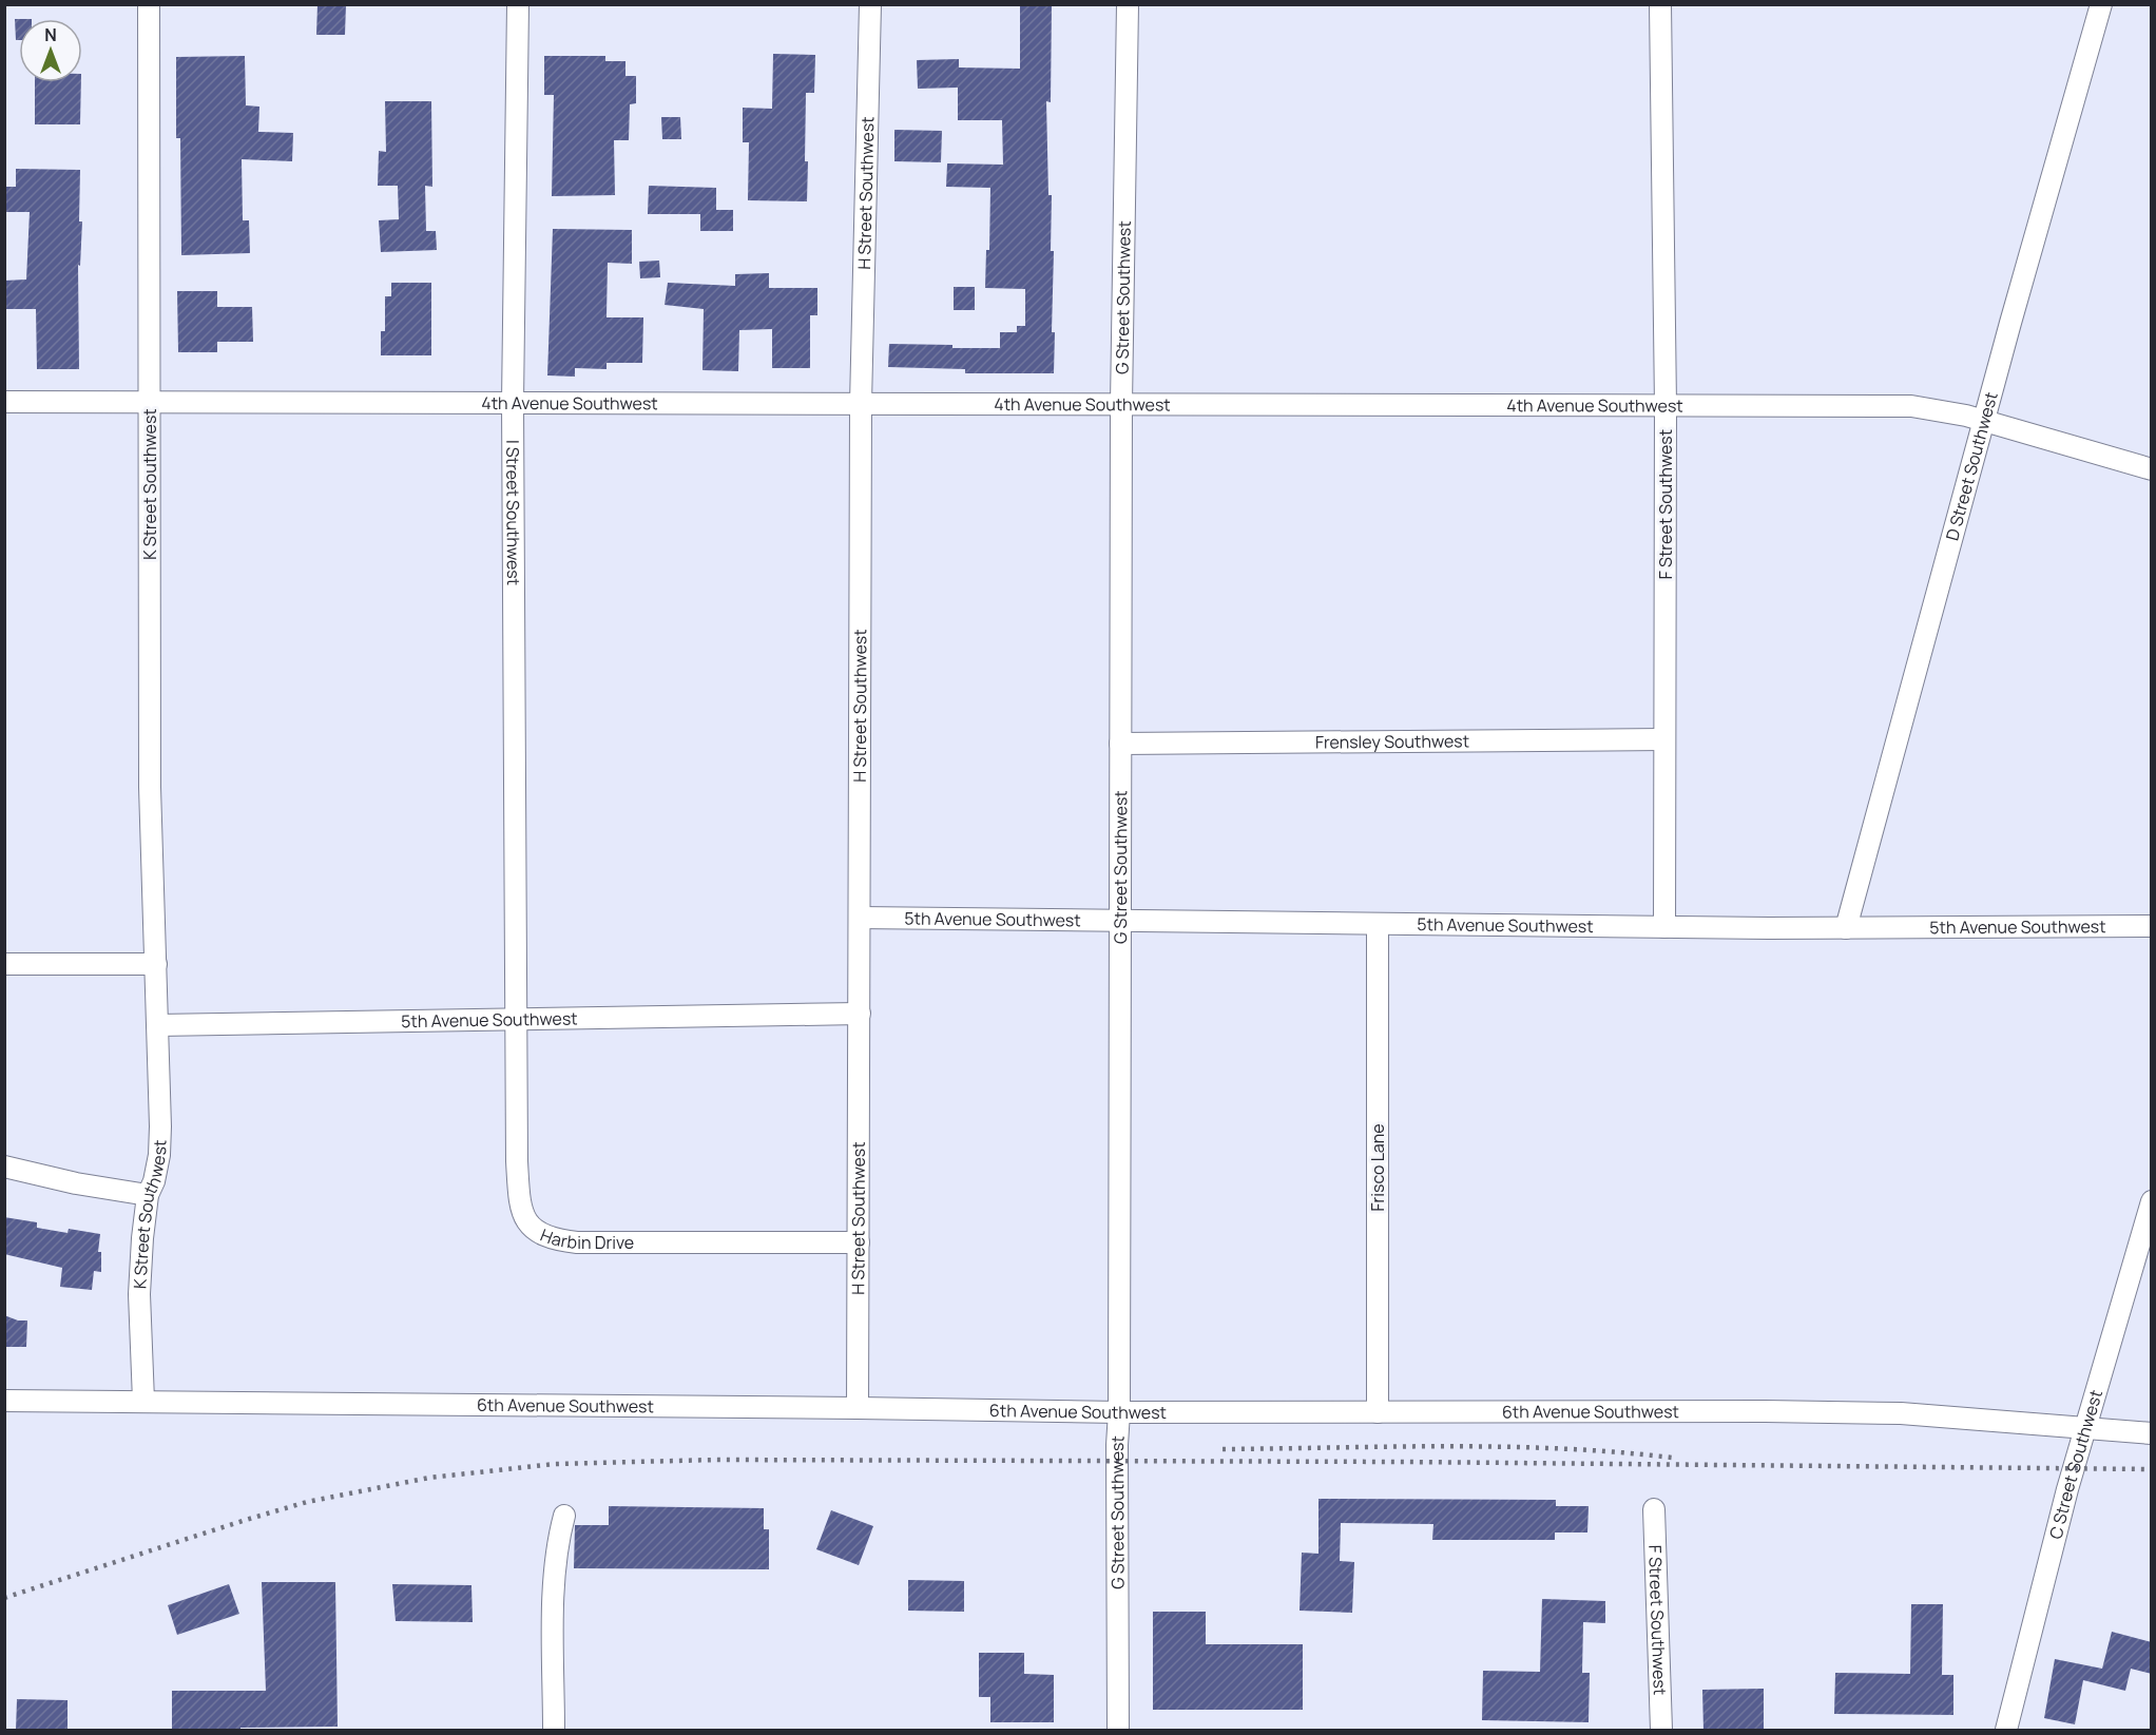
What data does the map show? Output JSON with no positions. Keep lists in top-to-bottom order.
{
  "streets": {
    "street": [
      "H Street Southwest",
      "G Street Southwest",
      "4th Avenue Southwest",
      "D Street Southwest",
      "K Street Southwest",
      "F Street Southwest",
      "I Street Southwest",
      "Frensley Southwest",
      "5th Avenue Southwest",
      "Frisco Lane",
      "Harbin Drive",
      "6th Avenue Southwest",
      "C Street Southwest"
    ]
  },
  "crossings": [
    ["H Street Southwest", "4th Avenue Southwest"],
    ["H Street Southwest", "5th Avenue Southwest"],
    ["H Street Southwest", "Harbin Drive"],
    ["H Street Southwest", "6th Avenue Southwest"],
    ["G Street Southwest", "4th Avenue Southwest"],
    ["G Street Southwest", "Frensley Southwest"],
    ["G Street Southwest", "5th Avenue Southwest"],
    ["G Street Southwest", "6th Avenue Southwest"],
    ["4th Avenue Southwest", "D Street Southwest"],
    ["4th Avenue Southwest", "K Street Southwest"],
    ["4th Avenue Southwest", "F Street Southwest"],
    ["4th Avenue Southwest", "I Street Southwest"],
    ["D Street Southwest", "5th Avenue Southwest"],
    ["K Street Southwest", "5th Avenue Southwest"],
    ["K Street Southwest", "6th Avenue Southwest"],
    ["F Street Southwest", "Frensley Southwest"],
    ["F Street Southwest", "5th Avenue Southwest"],
    ["I Street Southwest", "5th Avenue Southwest"],
    ["I Street Southwest", "Harbin Drive"],
    ["5th Avenue Southwest", "Frisco Lane"],
    ["5th Avenue Southwest", "Harbin Drive"],
    ["Frisco Lane", "6th Avenue Southwest"],
    ["6th Avenue Southwest", "C Street Southwest"]
  ],
  "north": "top"
}
